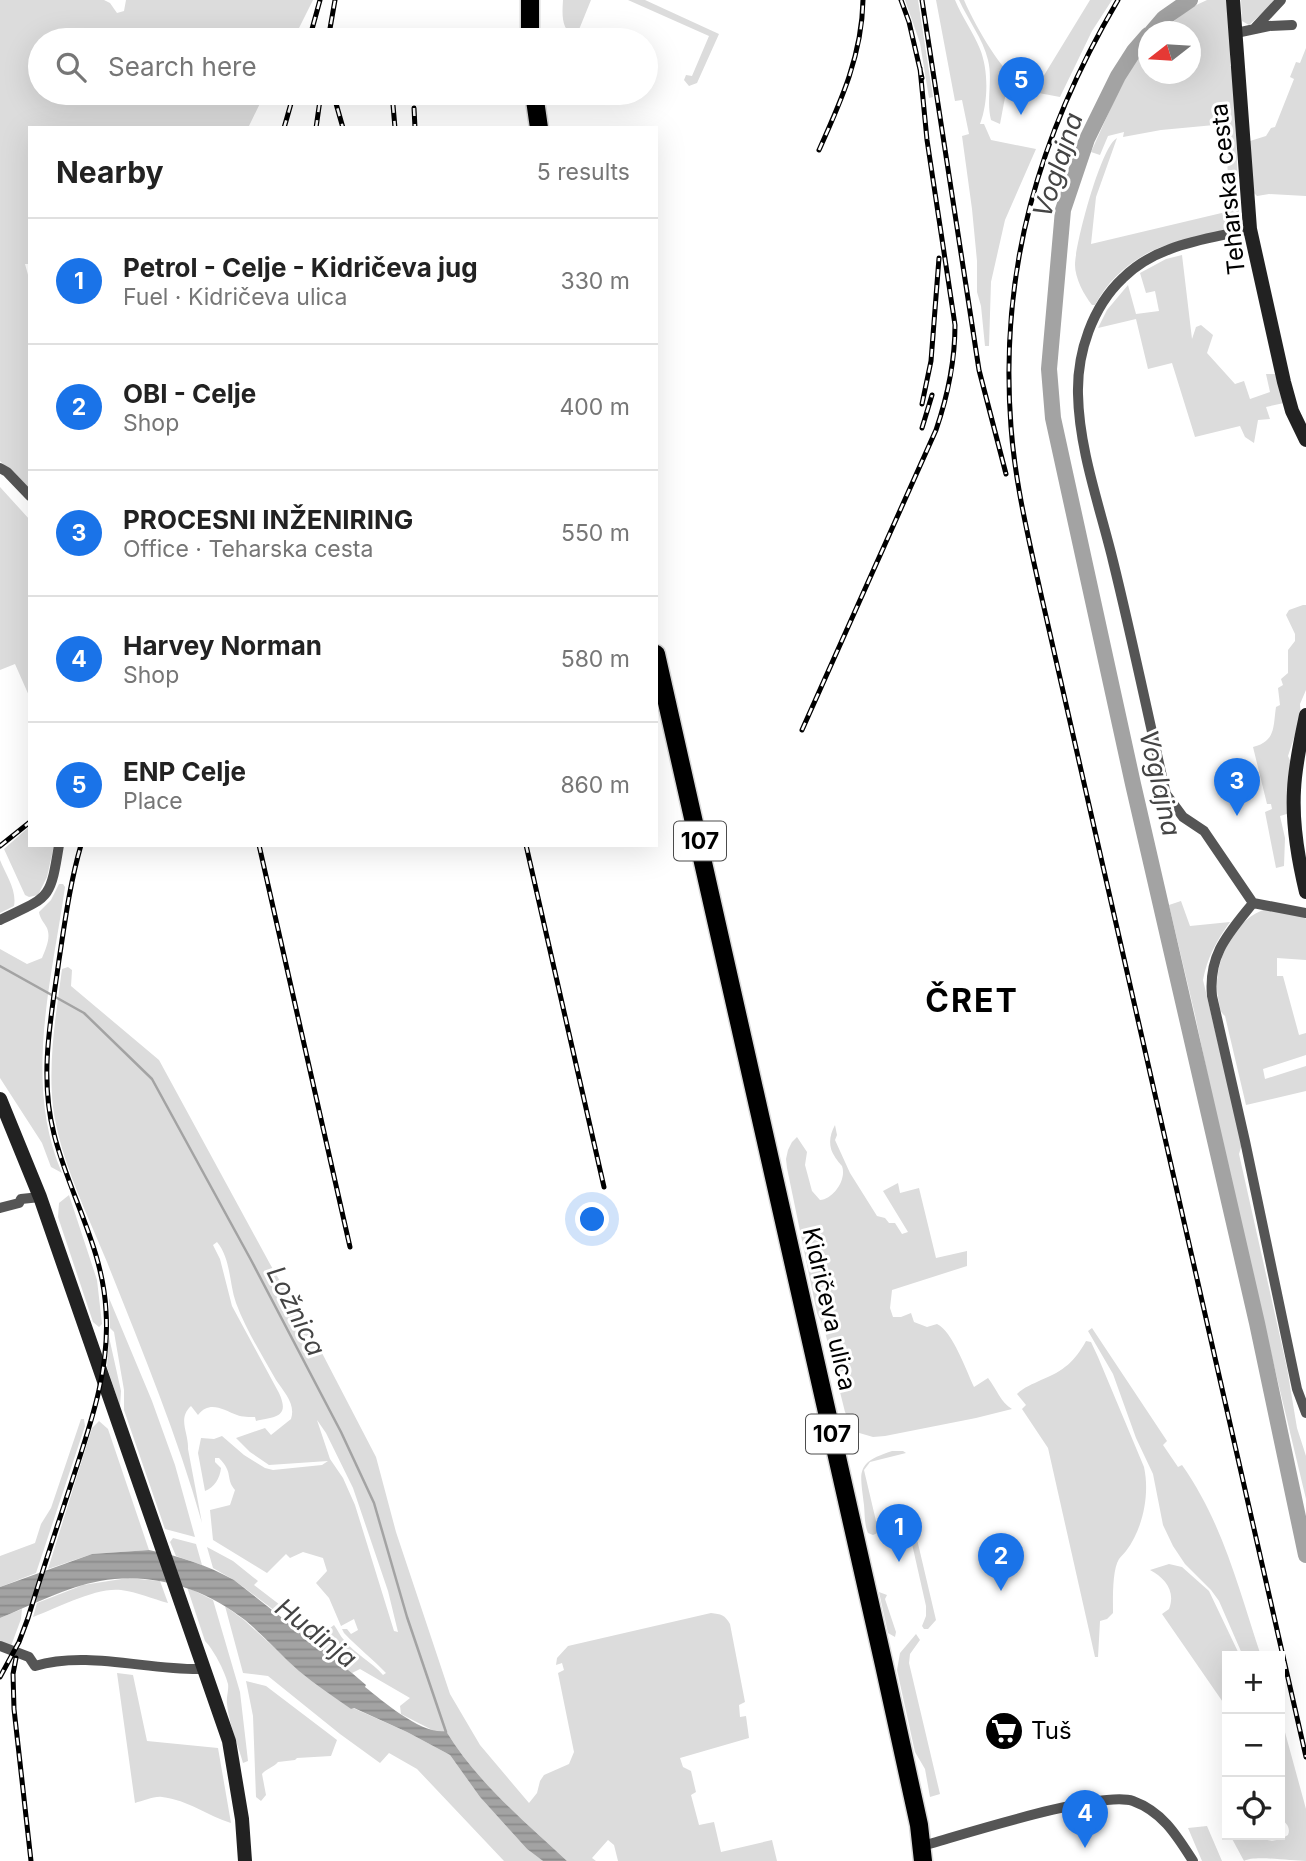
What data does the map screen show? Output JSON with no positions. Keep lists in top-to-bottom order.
{
  "streets": {
    "main road": ["107", "Kidričeva ulica"],
    "street": ["Teharska cesta"]
  },
  "districts": ["ČRET"],
  "water": ["Voglajna", "Ložnica", "Hudinja"],
  "places": {
    "supermarket": ["Tuš"]
  },
  "north": "left",
  "page": {
    "search": "Search here",
    "pins": [
      "5",
      "3",
      "1",
      "2",
      "4"
    ],
    "heading": ["Nearby", "5 results"],
    "list": [
      {
        "mark": "1",
        "name": "Petrol - Celje - Kidričeva jug",
        "note": "Fuel · Kidričeva ulica",
        "value": "330 m"
      },
      {
        "mark": "2",
        "name": "OBI - Celje",
        "note": "Shop",
        "value": "400 m"
      },
      {
        "mark": "3",
        "name": "PROCESNI INŽENIRING",
        "note": "Office · Teharska cesta",
        "value": "550 m"
      },
      {
        "mark": "4",
        "name": "Harvey Norman",
        "note": "Shop",
        "value": "580 m"
      },
      {
        "mark": "5",
        "name": "ENP Celje",
        "note": "Place",
        "value": "860 m"
      }
    ],
    "map_buttons": ["+", "−"]
  }
}
